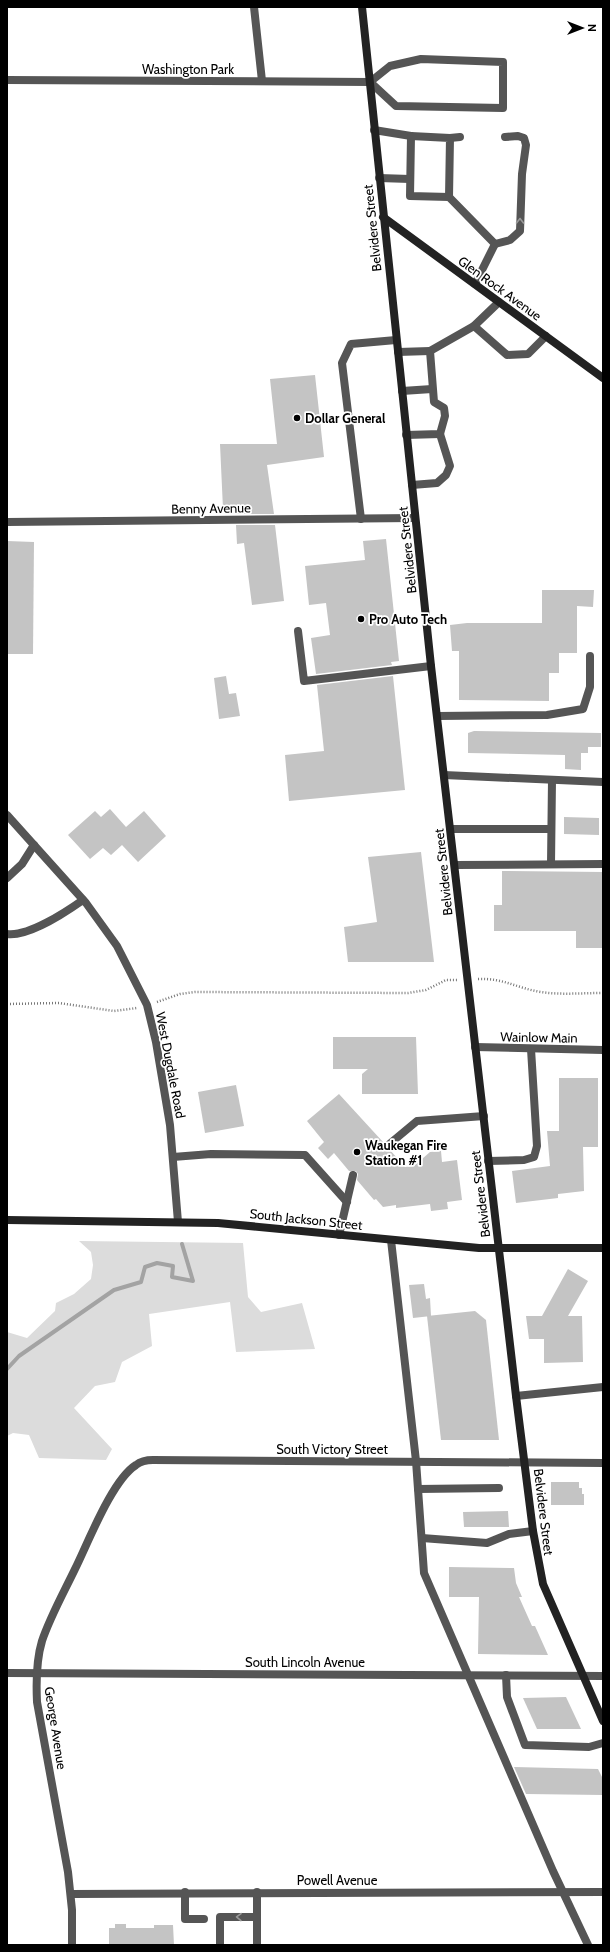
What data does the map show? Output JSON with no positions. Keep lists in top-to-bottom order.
{
  "streets": {
    "main road": ["Belvidere Street", "Glen Rock Avenue", "South Jackson Street"],
    "street": [
      "Washington Park",
      "Benny Avenue",
      "Wainlow Main",
      "West Dugdale Road",
      "South Victory Street",
      "South Lincoln Avenue",
      "George Avenue",
      "Powell Avenue"
    ]
  },
  "crossings": [
    ["Washington Park", "Belvidere Street"],
    ["Belvidere Street", "Glen Rock Avenue"],
    ["Belvidere Street", "Benny Avenue"],
    ["Belvidere Street", "Wainlow Main"],
    ["Belvidere Street", "South Jackson Street"],
    ["Belvidere Street", "South Victory Street"],
    ["Belvidere Street", "South Lincoln Avenue"],
    ["West Dugdale Road", "South Jackson Street"],
    ["South Victory Street", "George Avenue"],
    ["South Lincoln Avenue", "George Avenue"],
    ["George Avenue", "Powell Avenue"]
  ],
  "places": ["Dollar General", "Pro Auto Tech", "Waukegan Fire Station #1"],
  "north": "right"
}
